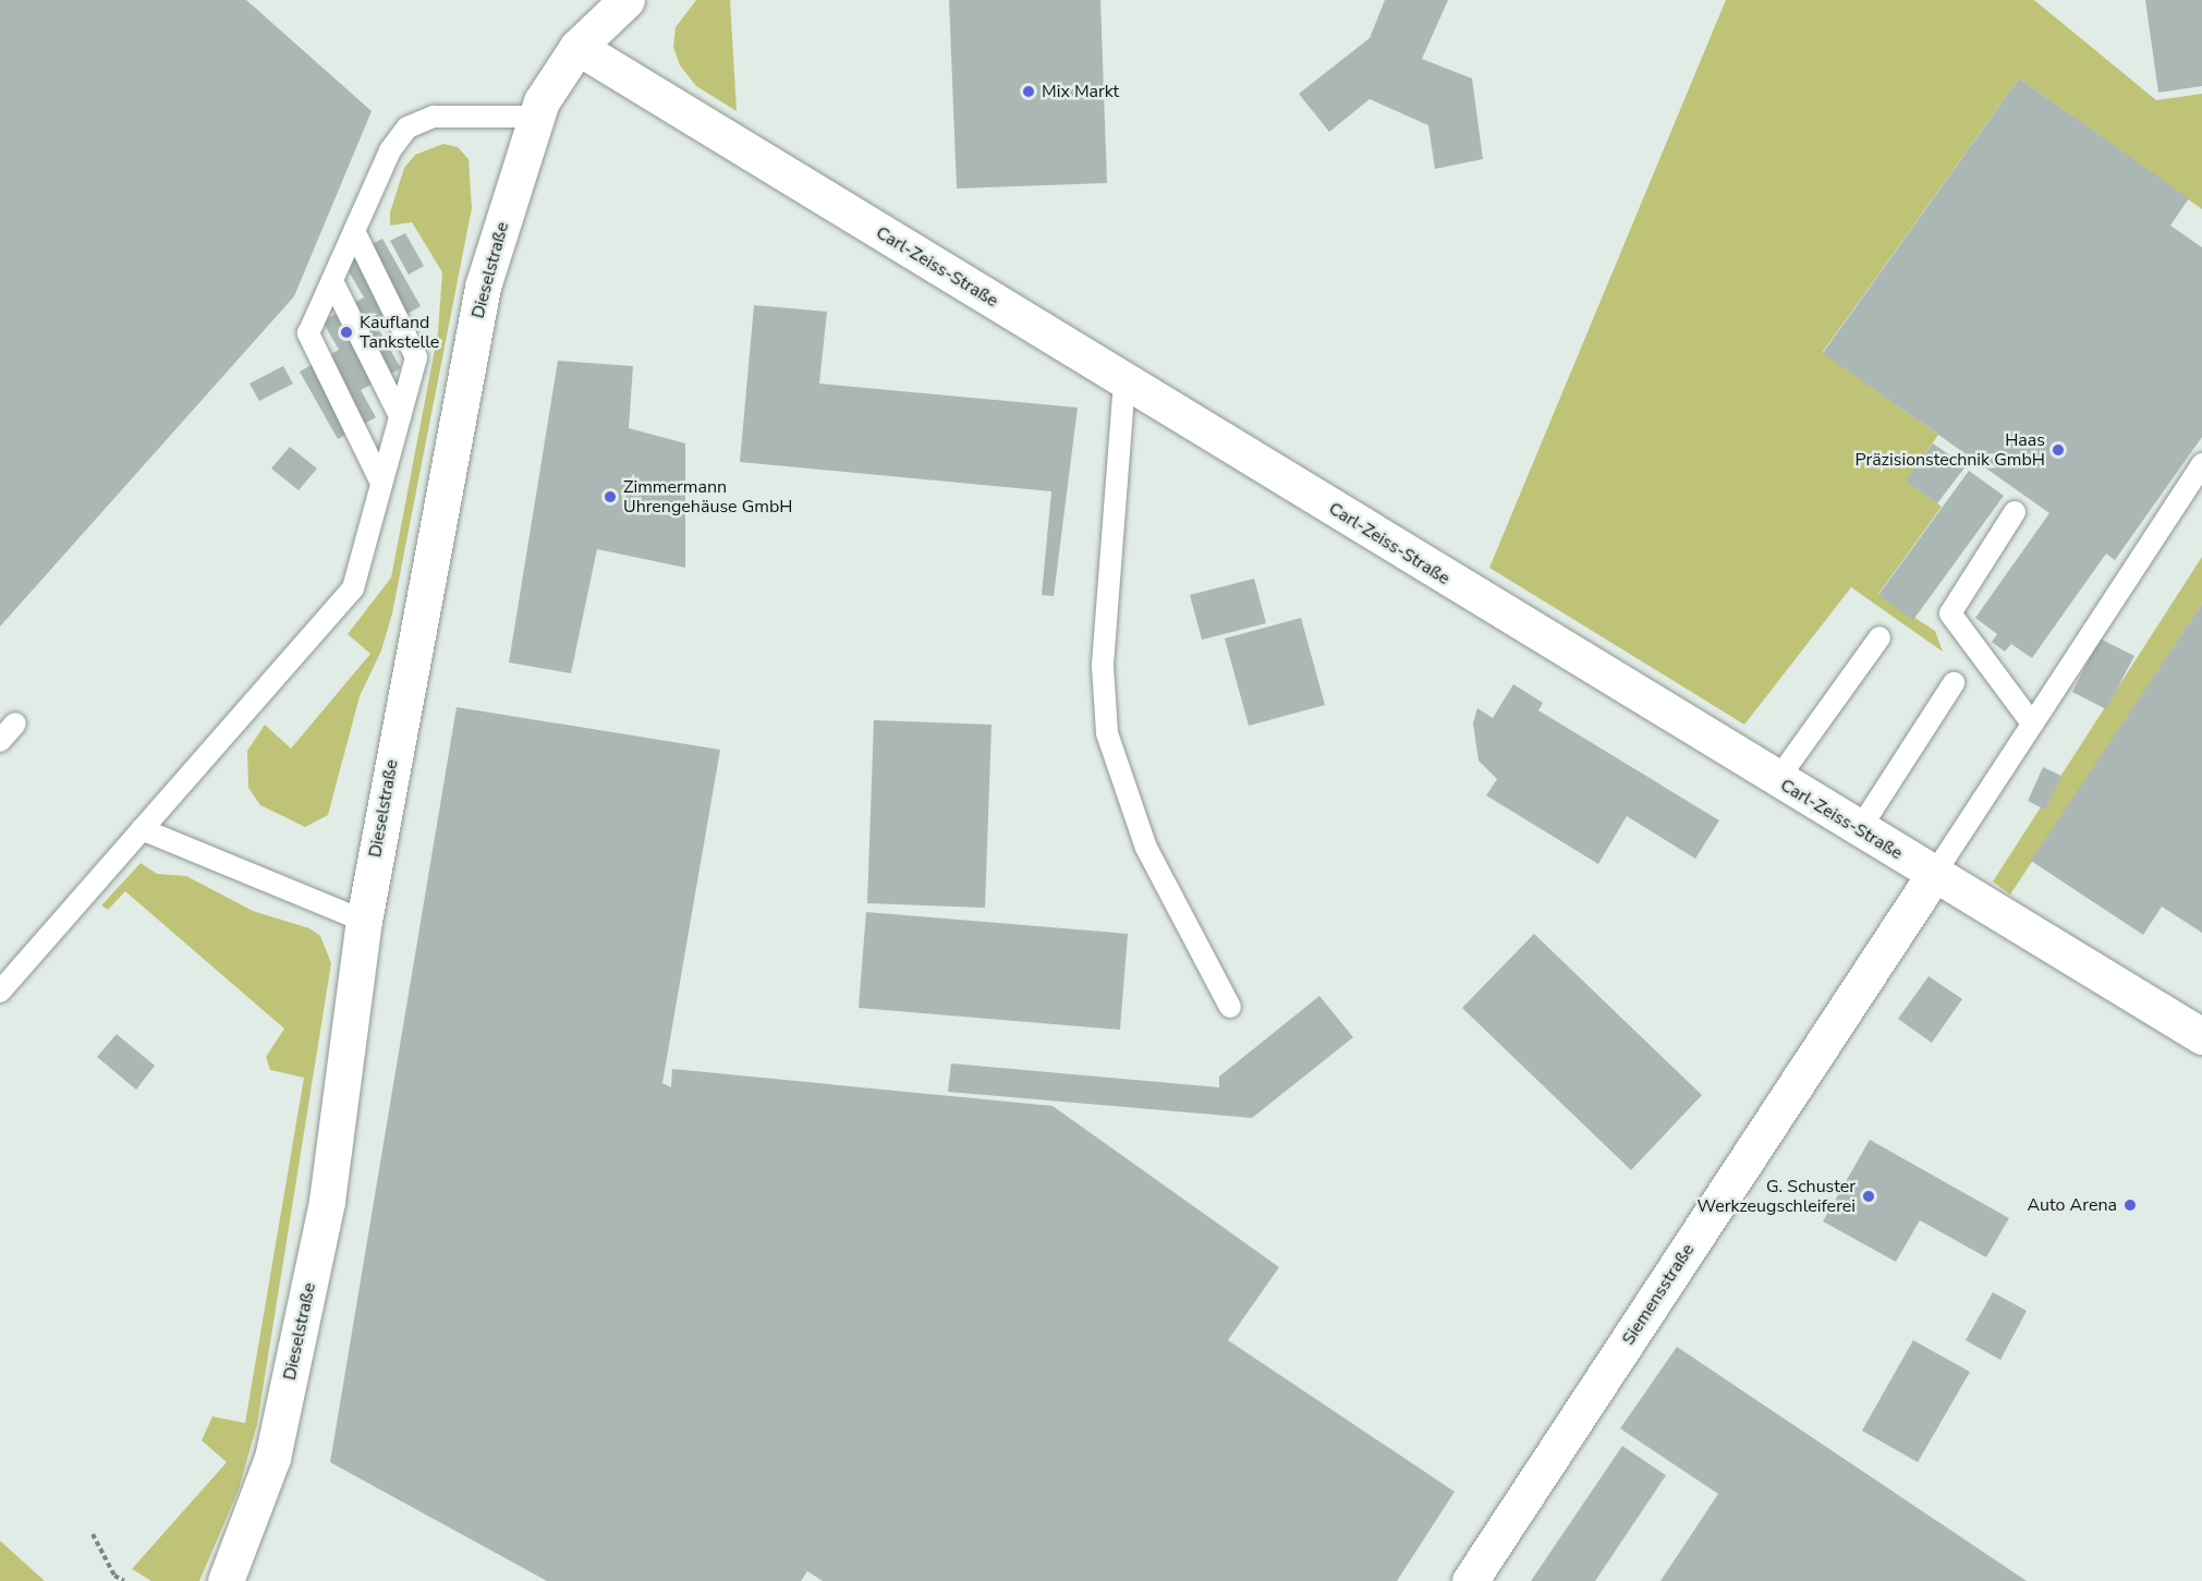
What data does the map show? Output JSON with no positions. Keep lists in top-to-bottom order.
{
  "streets": {
    "street": ["Carl-Zeiss-Straße", "Dieselstraße", "Siemensstraße"]
  },
  "crossings": [
    ["Carl-Zeiss-Straße", "Dieselstraße"],
    ["Carl-Zeiss-Straße", "Siemensstraße"]
  ],
  "places": [
    "Mix Markt",
    "Kaufland Tankstelle",
    "Haas Präzisionstechnik GmbH",
    "Zimmermann Uhrengehäuse GmbH",
    "G. Schuster Werkzeugschleiferei",
    "Auto Arena"
  ]
}
